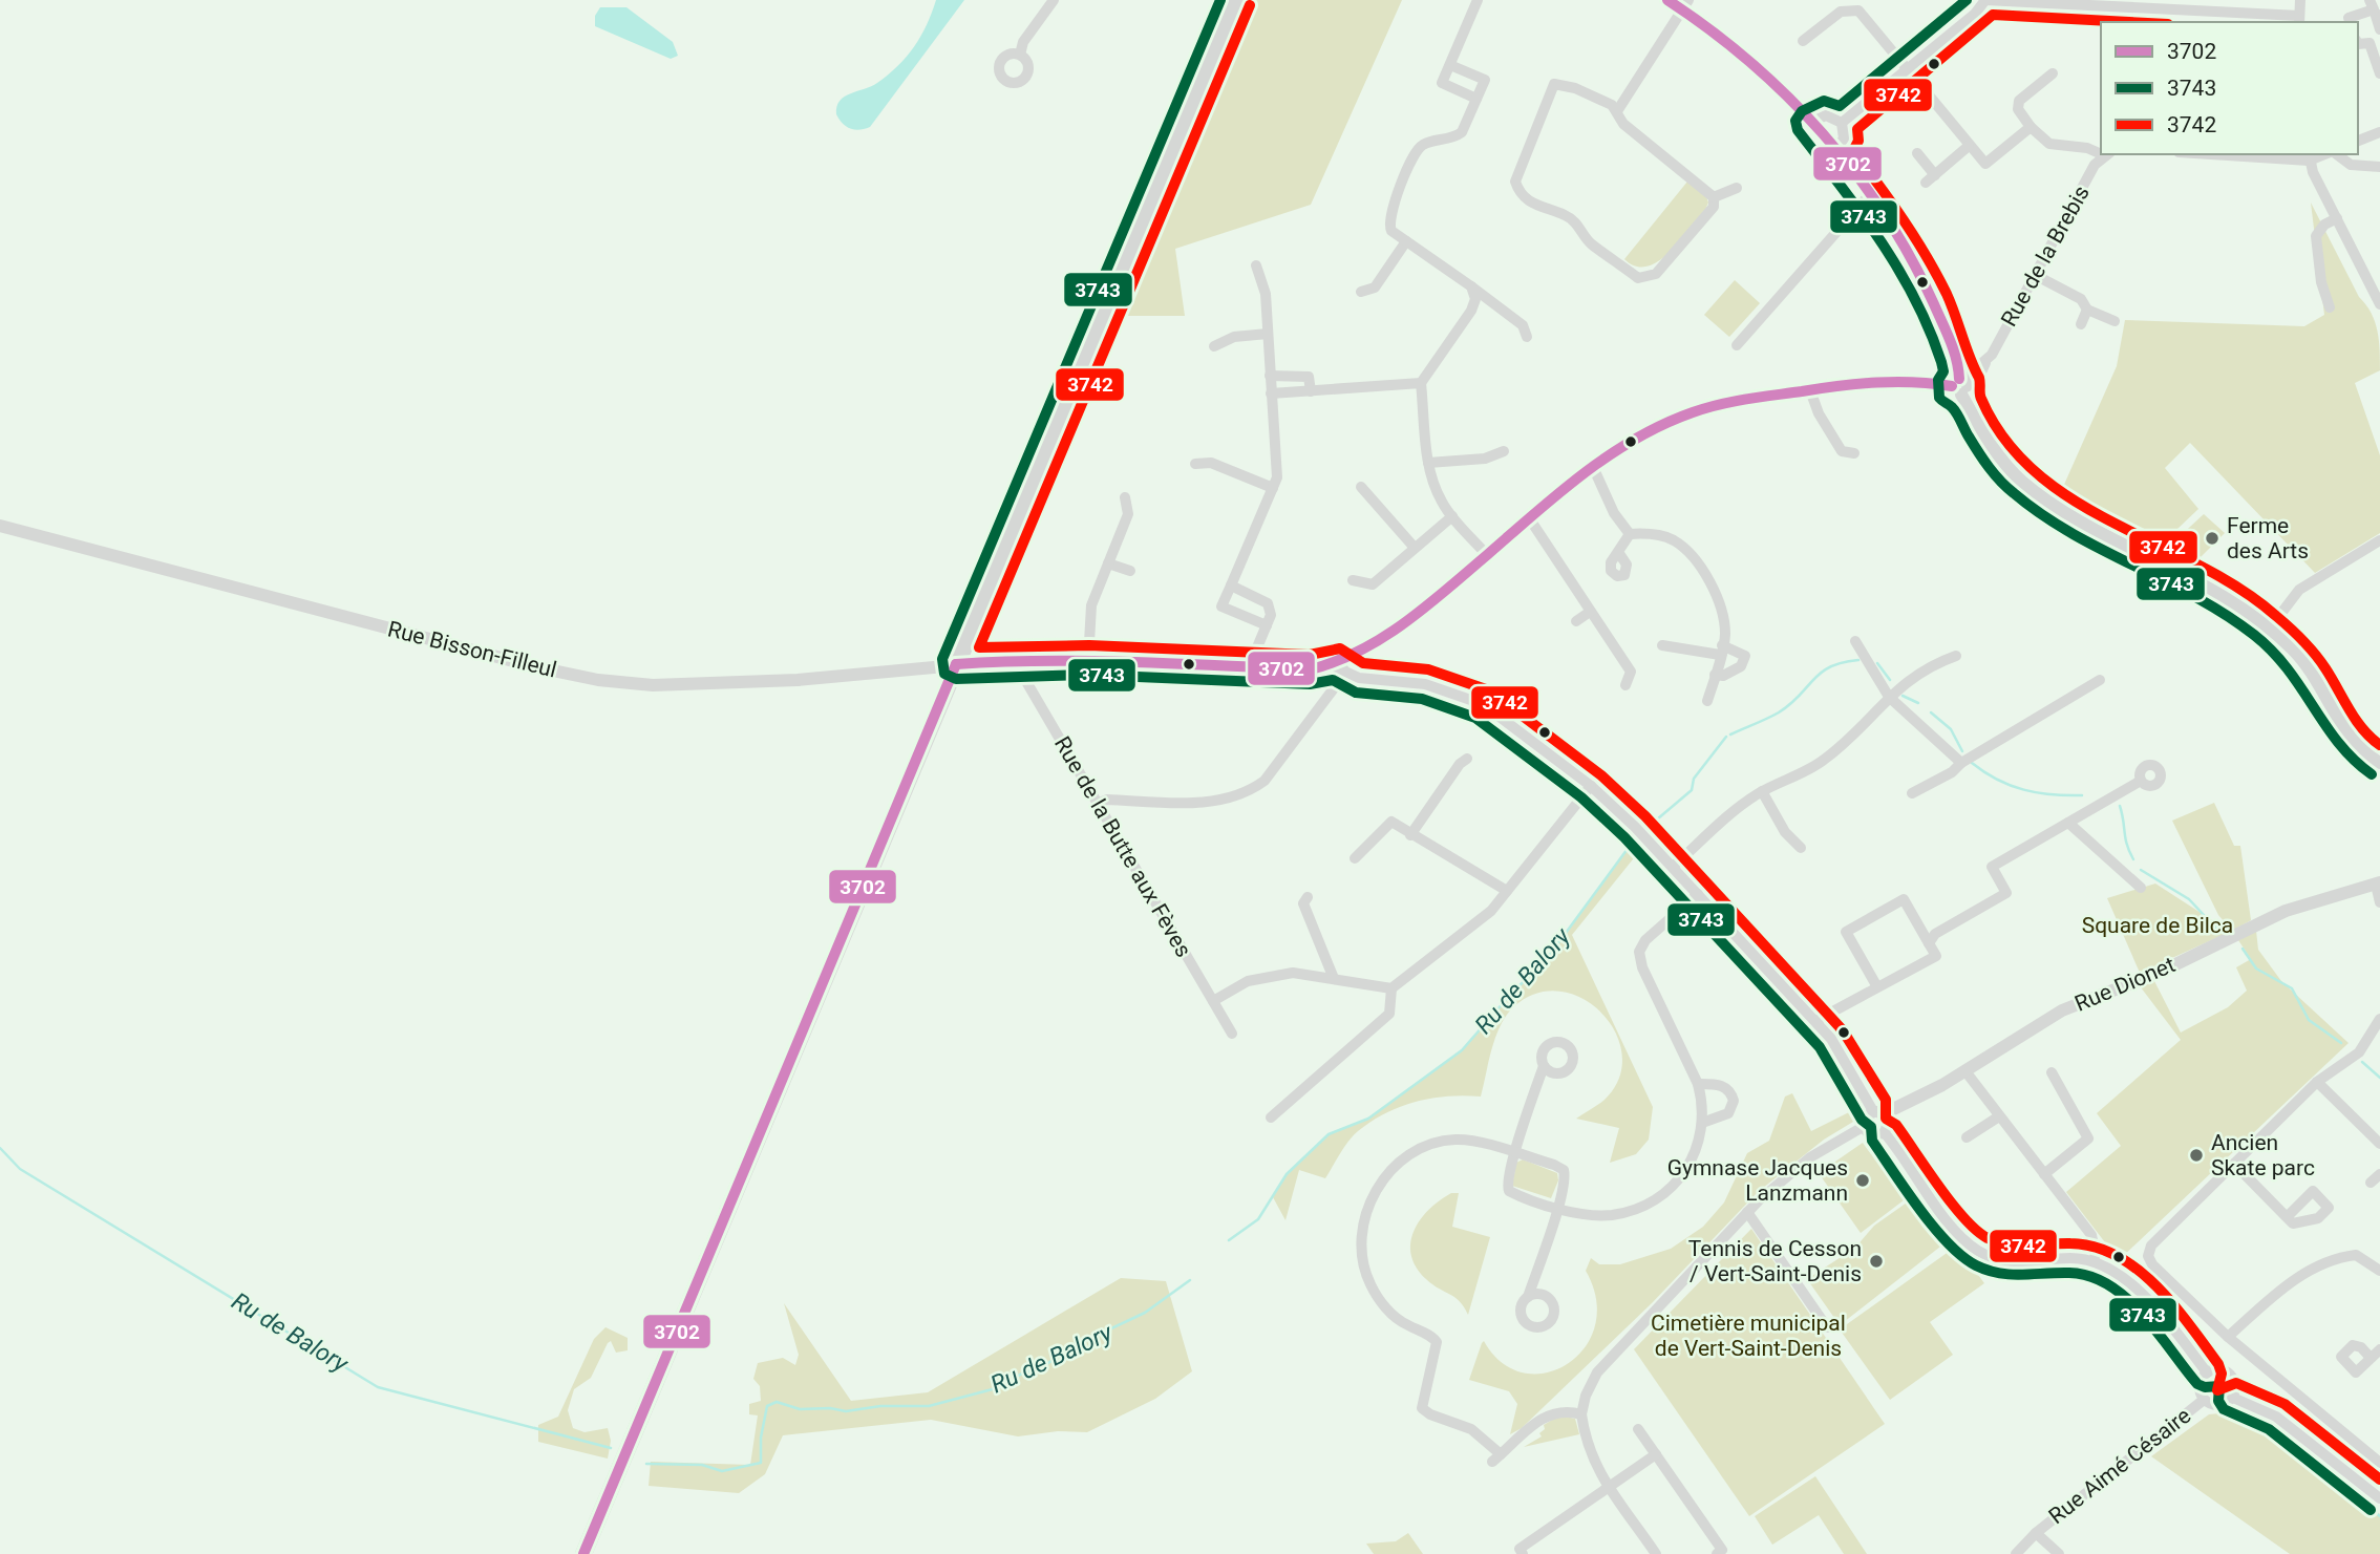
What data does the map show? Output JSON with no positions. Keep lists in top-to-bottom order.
{
  "streets": {
    "street": [
      "Rue de la Brebis",
      "Rue Bisson-Filleul",
      "Rue de la Butte aux Fèves",
      "Rue Dionet",
      "Rue Aimé Césaire"
    ]
  },
  "crossings": [
    ["Rue Bisson-Filleul", "Rue de la Butte aux Fèves"]
  ],
  "water": ["Ru de Balory"],
  "parks": ["Square de Bilca", "Cimetière municipal de Vert-Saint-Denis"],
  "places": [
    "Ferme des Arts",
    "Ancien Skate parc",
    "Gymnase Jacques Lanzmann",
    "Tennis de Cesson / Vert-Saint-Denis"
  ],
  "lines": ["transit line 3702", "transit line 3743", "transit line 3742"],
  "legend": ["3702", "3743", "3742"]
}
